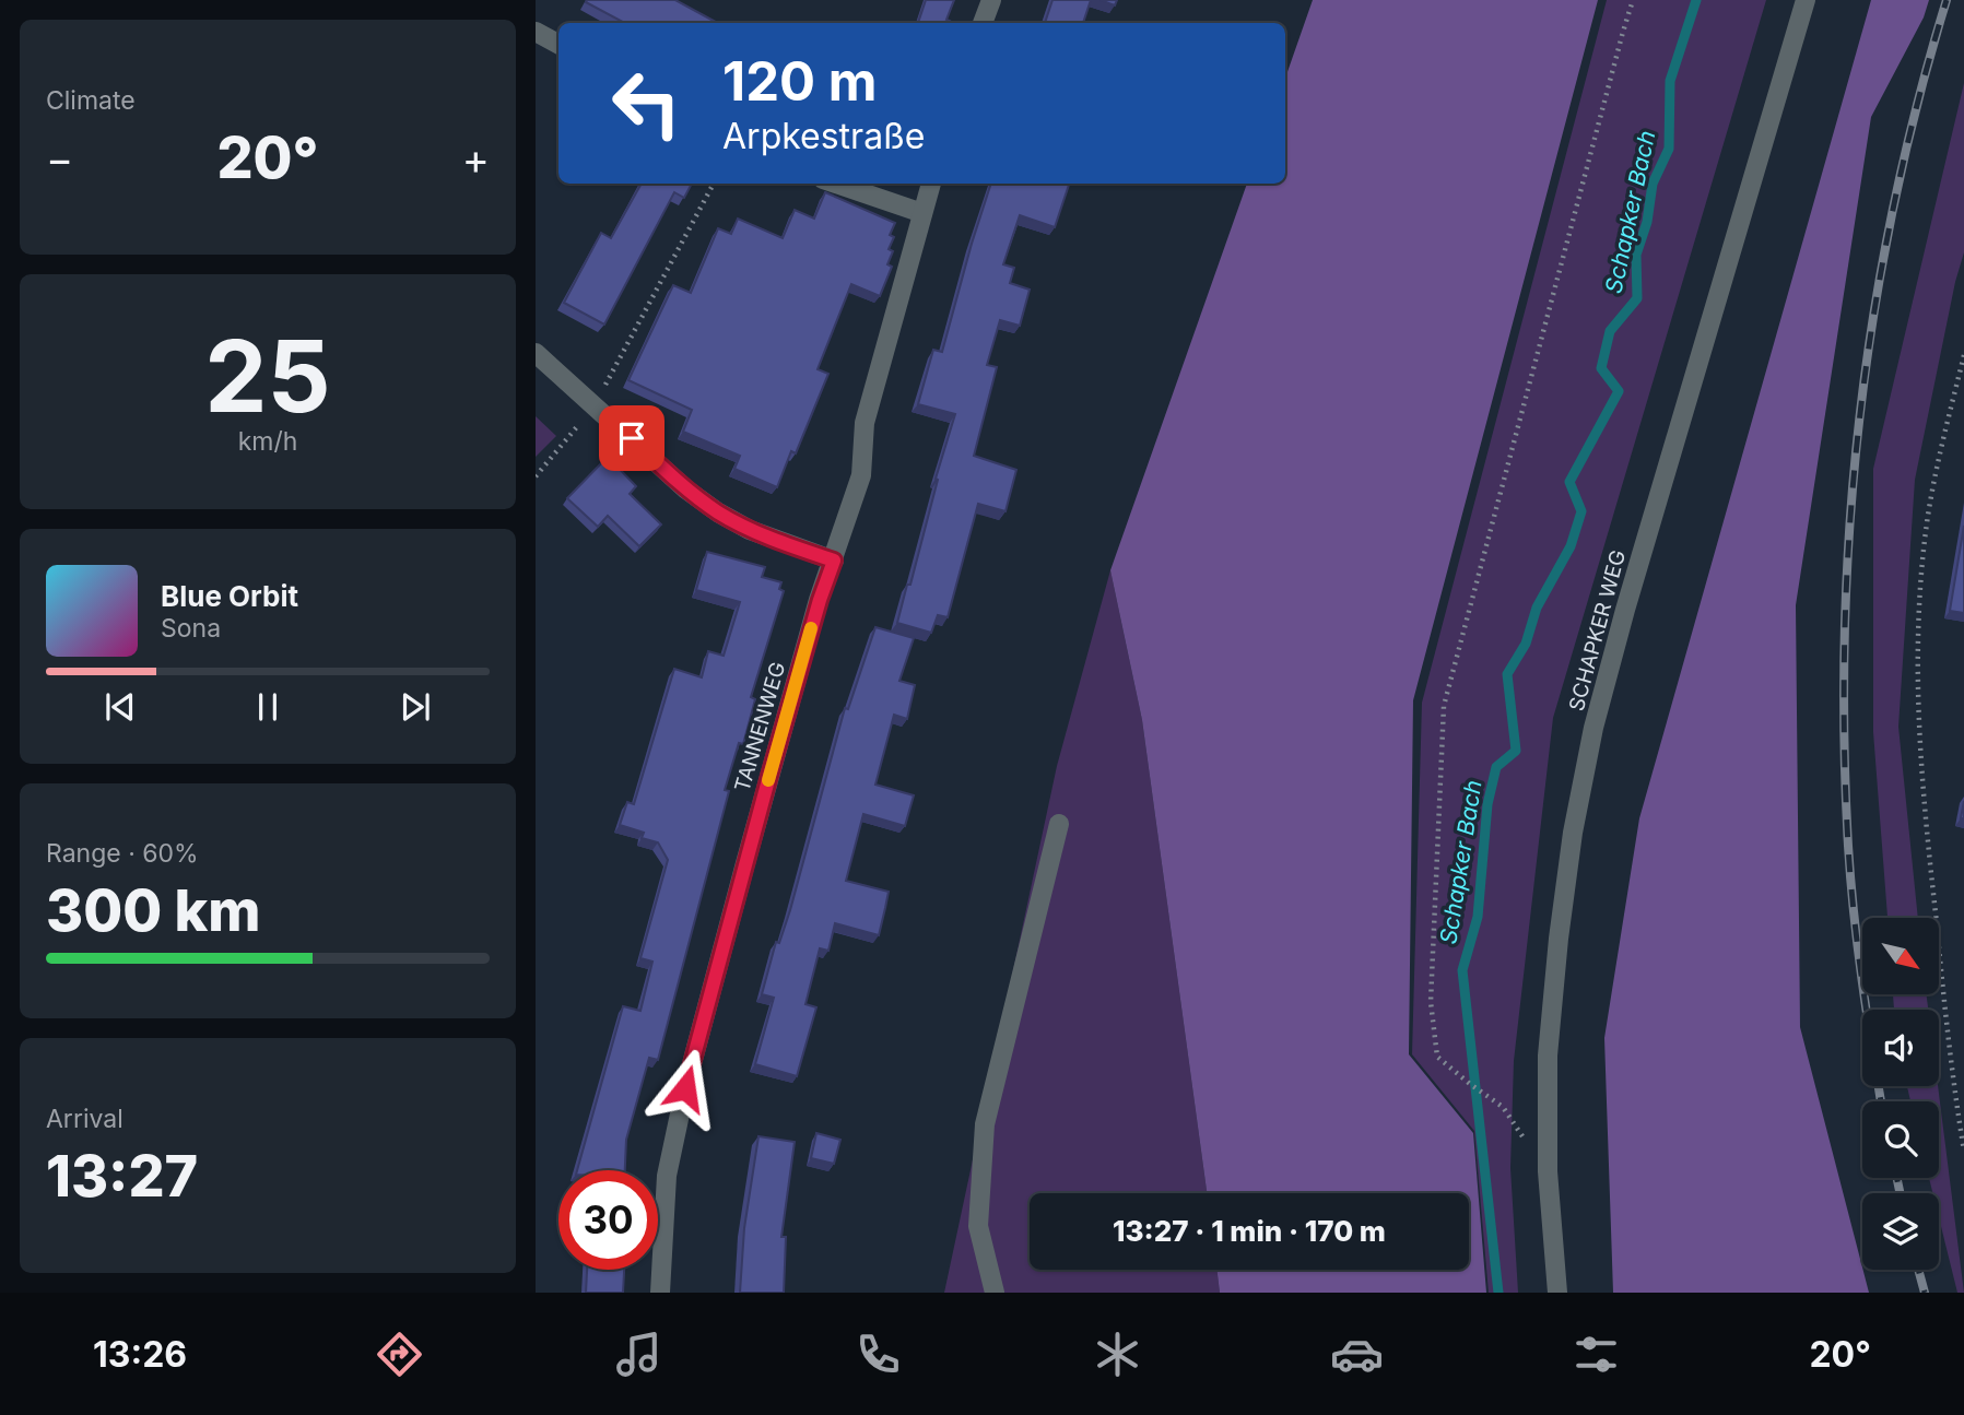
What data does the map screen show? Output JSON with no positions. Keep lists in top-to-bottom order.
{
  "streets": {
    "street": ["SCHAPKER WEG", "TANNENWEG"]
  },
  "water": ["Schapker Bach"],
  "north": "bottom right",
  "page": {
    "tile": [
      "Climate",
      ["25", "km/h"],
      ["Range · 60%", "300 km"],
      ["Arrival", "13:27"]
    ],
    "turn": ["120 m", "Arpkestraße"],
    "heat": ["−", "20°", "+"],
    "song": ["Blue Orbit", "Sona"],
    "limit": "30",
    "trip": "13:27 · 1 min · 170 m",
    "tabs": ["13:26", "20°"]
  }
}
